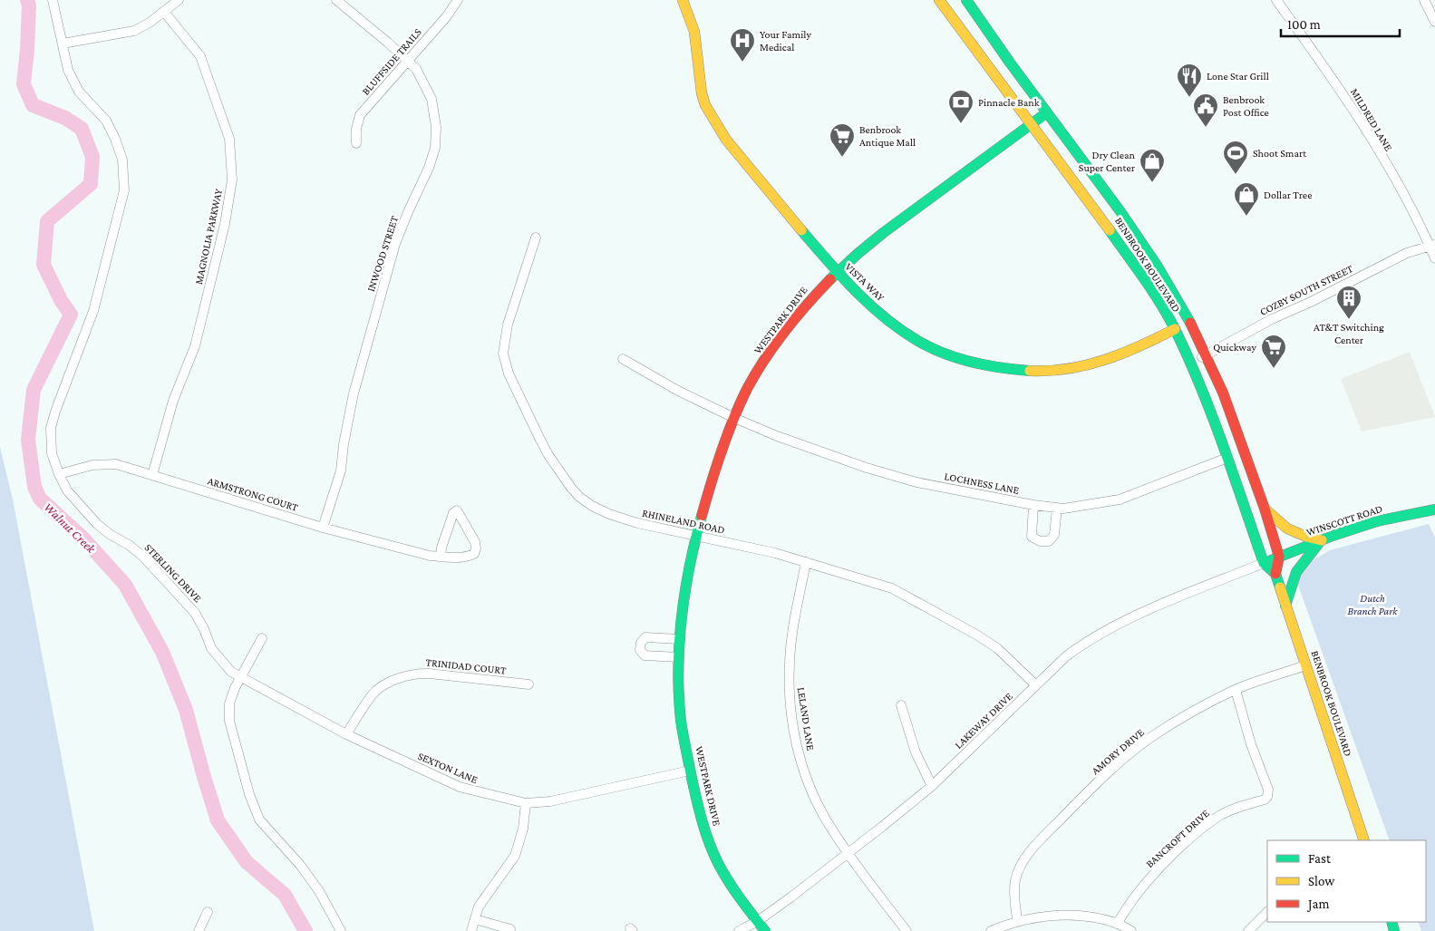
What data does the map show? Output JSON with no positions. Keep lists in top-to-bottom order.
{
  "streets": {
    "main road": [
      "BENBROOK BOULEVARD",
      "VISTA WAY",
      "WESTPARK DRIVE",
      "WINSCOTT ROAD"
    ],
    "street": [
      "BLUFFSIDE TRAILS",
      "MILDRED LANE",
      "MAGNOLIA PARKWAY",
      "INWOOD STREET",
      "COZBY SOUTH STREET",
      "LOCHNESS LANE",
      "ARMSTRONG COURT",
      "RHINELAND ROAD",
      "STERLING DRIVE",
      "TRINIDAD COURT",
      "LELAND LANE",
      "LAKEWAY DRIVE",
      "AMORY DRIVE",
      "SEXTON LANE",
      "BANCROFT DRIVE"
    ]
  },
  "crossings": [
    ["BLUFFSIDE TRAILS", "INWOOD STREET"],
    ["MILDRED LANE", "COZBY SOUTH STREET"],
    ["MAGNOLIA PARKWAY", "ARMSTRONG COURT"],
    ["INWOOD STREET", "ARMSTRONG COURT"],
    ["BENBROOK BOULEVARD", "VISTA WAY"],
    ["BENBROOK BOULEVARD", "COZBY SOUTH STREET"],
    ["BENBROOK BOULEVARD", "WESTPARK DRIVE"],
    ["BENBROOK BOULEVARD", "LOCHNESS LANE"],
    ["BENBROOK BOULEVARD", "WINSCOTT ROAD"],
    ["BENBROOK BOULEVARD", "LAKEWAY DRIVE"],
    ["BENBROOK BOULEVARD", "AMORY DRIVE"],
    ["VISTA WAY", "WESTPARK DRIVE"],
    ["WESTPARK DRIVE", "LOCHNESS LANE"],
    ["WESTPARK DRIVE", "RHINELAND ROAD"],
    ["WESTPARK DRIVE", "LAKEWAY DRIVE"],
    ["WESTPARK DRIVE", "SEXTON LANE"],
    ["ARMSTRONG COURT", "STERLING DRIVE"],
    ["WINSCOTT ROAD", "LAKEWAY DRIVE"],
    ["RHINELAND ROAD", "LELAND LANE"],
    ["RHINELAND ROAD", "LAKEWAY DRIVE"],
    ["STERLING DRIVE", "SEXTON LANE"],
    ["TRINIDAD COURT", "SEXTON LANE"],
    ["LELAND LANE", "LAKEWAY DRIVE"],
    ["AMORY DRIVE", "BANCROFT DRIVE"]
  ],
  "water": ["Walnut Creek"],
  "parks": ["Dutch Branch Park"],
  "places": {
    "hospital": ["Your Family Medical"],
    "restaurant": ["Lone Star Grill"],
    "bank": ["Pinnacle Bank"],
    "public building": ["Benbrook Post Office"],
    "supermarket": ["Benbrook Antique Mall", "Quickway"],
    "sports": ["Shoot Smart"],
    "shop": ["Dry Clean Super Center", "Dollar Tree"],
    "building": ["AT&T Switching Center"]
  },
  "legend": ["Fast", "Slow", "Jam"],
  "scale_bar": "100 m"
}
